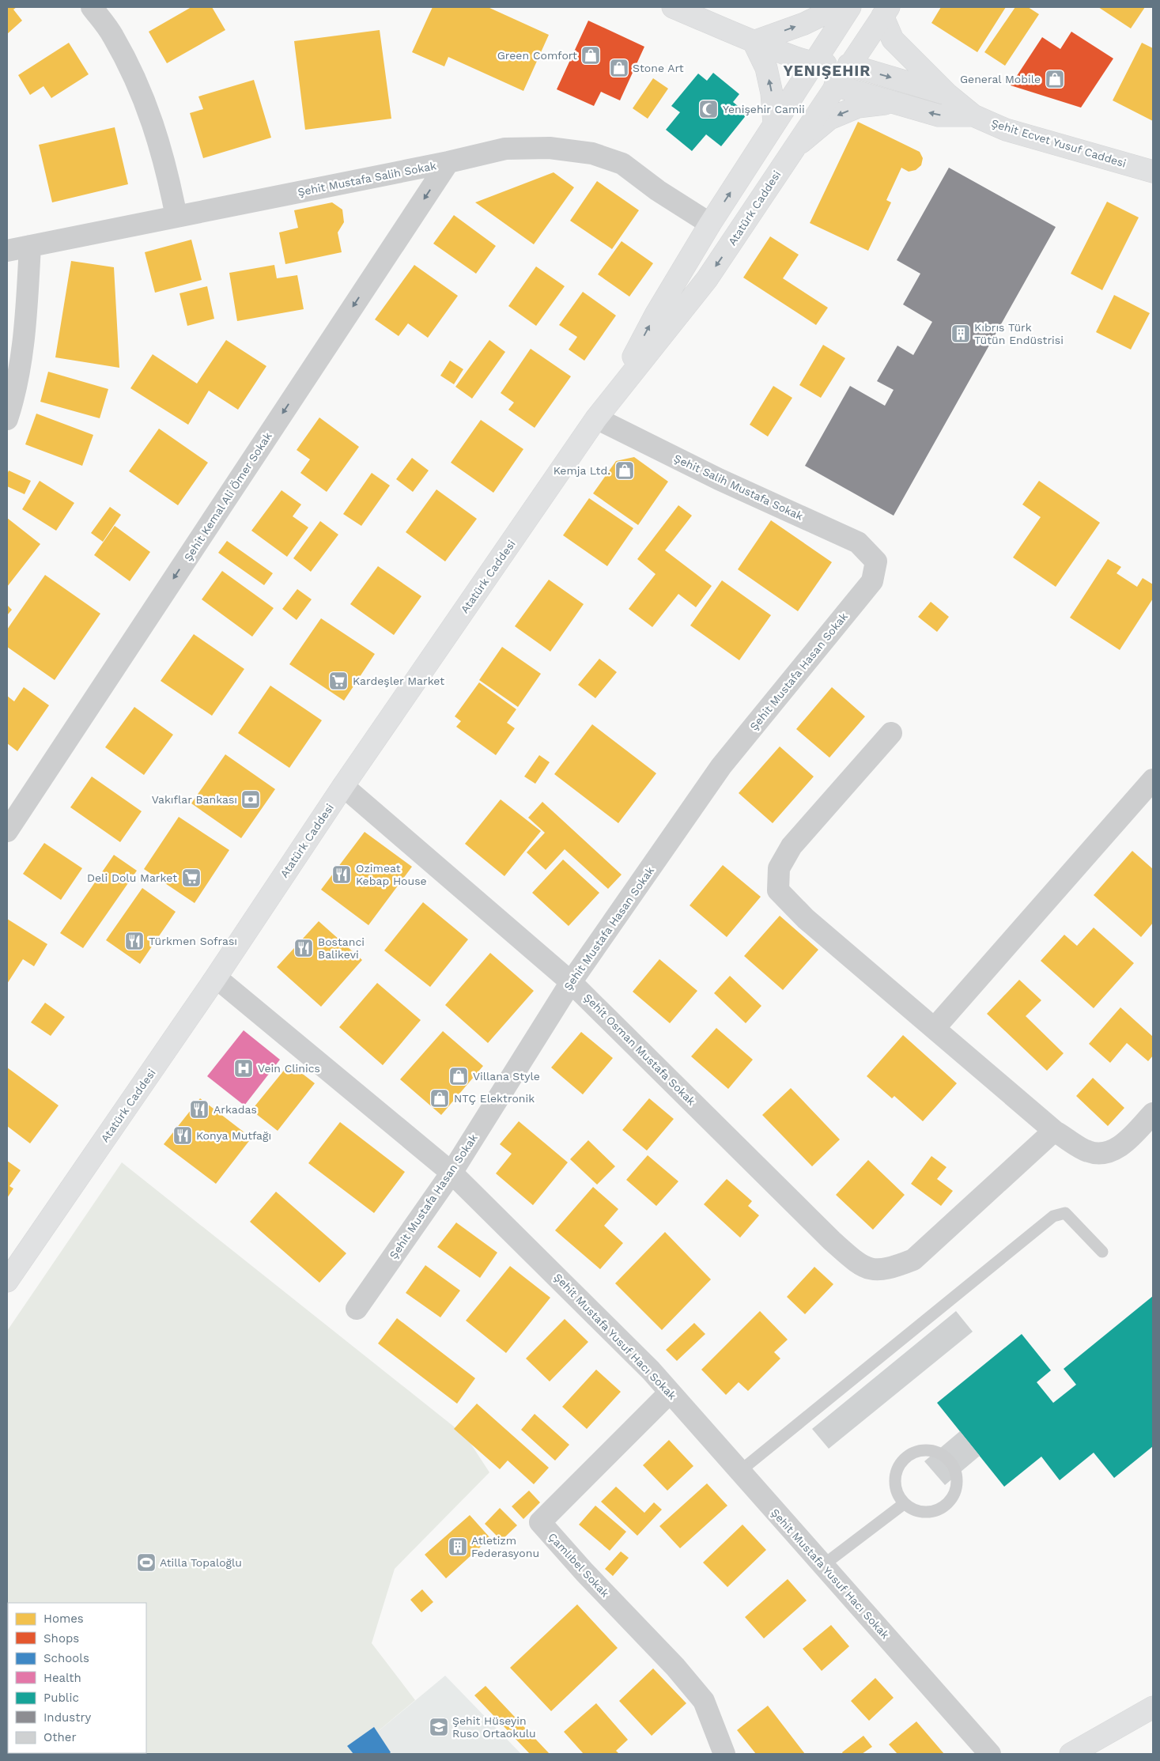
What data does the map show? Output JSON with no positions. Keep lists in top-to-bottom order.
{
  "streets": {
    "main road": ["Şehit Ecvet Yusuf Caddesi", "Atatürk Caddesi"],
    "street": [
      "Şehit Mustafa Salih Sokak",
      "Şehit Salih Mustafa Sokak",
      "Şehit Kemal Ali Ömer Sokak",
      "Şehit Mustafa Hasan Sokak",
      "Şehit Osman Mustafa Sokak",
      "Şehit Mustafa Yusuf Hacı Sokak",
      "Çamlıbel Sokak"
    ]
  },
  "crossings": [
    ["Şehit Ecvet Yusuf Caddesi", "Atatürk Caddesi"],
    ["Şehit Mustafa Salih Sokak", "Atatürk Caddesi"],
    ["Şehit Mustafa Salih Sokak", "Şehit Kemal Ali Ömer Sokak"],
    ["Atatürk Caddesi", "Şehit Salih Mustafa Sokak"],
    ["Atatürk Caddesi", "Şehit Osman Mustafa Sokak"],
    ["Atatürk Caddesi", "Şehit Mustafa Yusuf Hacı Sokak"],
    ["Şehit Salih Mustafa Sokak", "Şehit Mustafa Hasan Sokak"],
    ["Şehit Mustafa Hasan Sokak", "Şehit Osman Mustafa Sokak"],
    ["Şehit Mustafa Hasan Sokak", "Şehit Mustafa Yusuf Hacı Sokak"],
    ["Şehit Mustafa Yusuf Hacı Sokak", "Çamlıbel Sokak"]
  ],
  "one_way": ["Şehit Kemal Ali Ömer Sokak"],
  "districts": ["YENIŞEHIR"],
  "places": {
    "shop": [
      "Green Comfort",
      "Stone Art",
      "General Mobile",
      "Kemja Ltd.",
      "Villana Style",
      "NTÇ Elektronik"
    ],
    "mosque": ["Yenişehir Camii"],
    "building": ["Kıbrıs Türk Tütün Endüstrisi", "Atletizm Federasyonu"],
    "supermarket": ["Kardeşler Market", "Deli Dolu Market"],
    "bank": ["Vakıflar Bankası"],
    "restaurant": [
      "Ozimeat Kebap House",
      "Türkmen Sofrası",
      "Bostanci Balikevi",
      "Arkadas",
      "Konya Mutfağı"
    ],
    "hospital": ["Vein Clinics"],
    "sports": ["Atilla Topaloğlu"],
    "school or university": ["Şehit Hüseyin Ruso Ortaokulu"]
  },
  "legend": [
    "Homes",
    "Shops",
    "Schools",
    "Health",
    "Public",
    "Industry",
    "Other"
  ]
}
